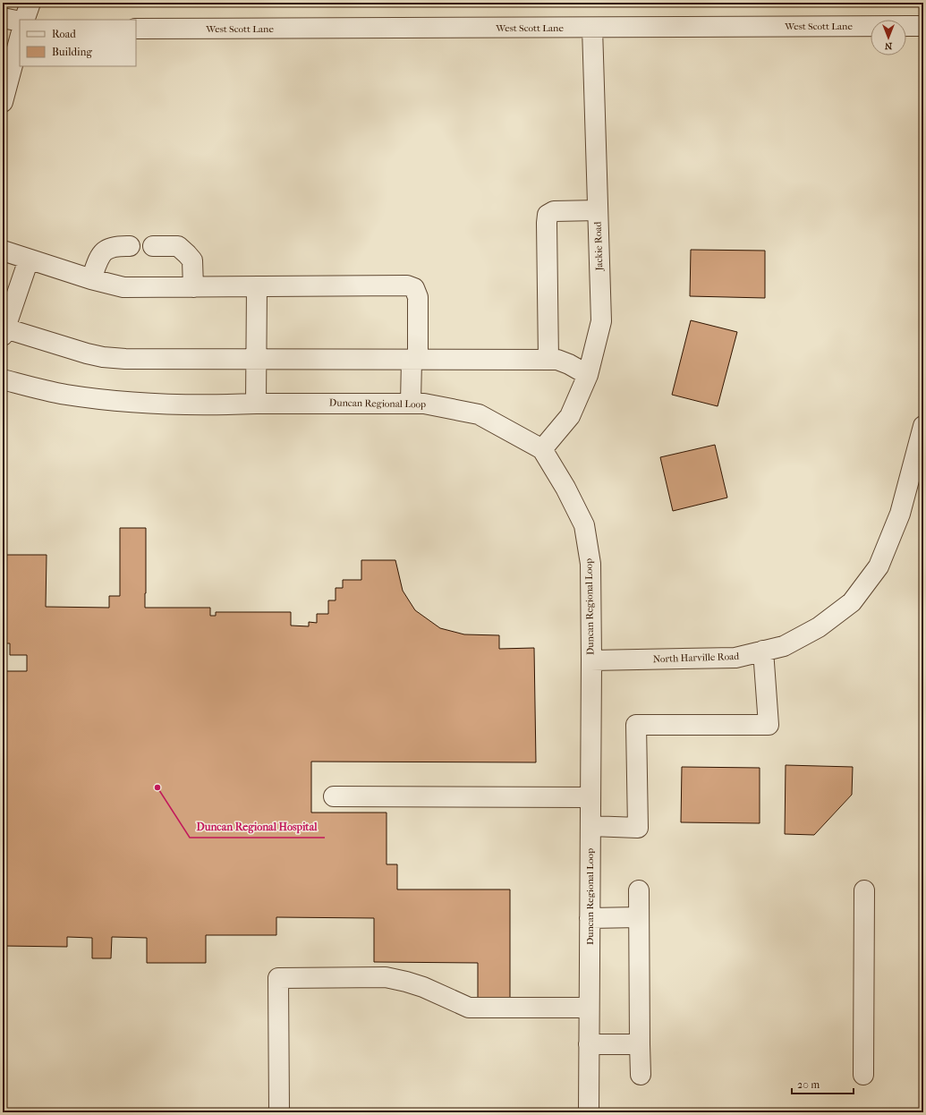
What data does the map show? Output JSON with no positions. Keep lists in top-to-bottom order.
{
  "streets": {
    "street": [
      "West Scott Lane",
      "Jackie Road",
      "Duncan Regional Loop",
      "North Harville Road"
    ]
  },
  "crossings": [
    ["West Scott Lane", "Jackie Road"],
    ["Jackie Road", "Duncan Regional Loop"],
    ["Duncan Regional Loop", "North Harville Road"]
  ],
  "places": ["Duncan Regional Hospital"],
  "legend": ["Road", "Building"],
  "scale_bar": "20 m",
  "north": "bottom"
}
